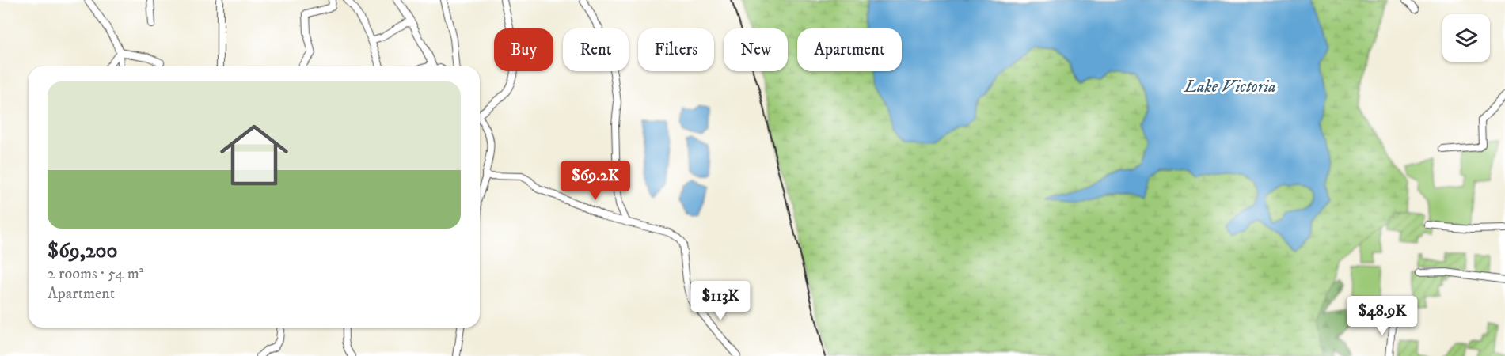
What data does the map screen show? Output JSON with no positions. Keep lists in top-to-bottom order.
{
  "water": ["Lake Victoria"],
  "page": {
    "chip": [
      "Buy",
      "Rent",
      "Filters",
      "New",
      "Apartment"
    ],
    "list": [
      {
        "name": "$69,200",
        "note": "2 rooms · 54 m² · Apartment"
      }
    ],
    "price": ["$69.2K", "$113K", "$48.9K"]
  }
}
